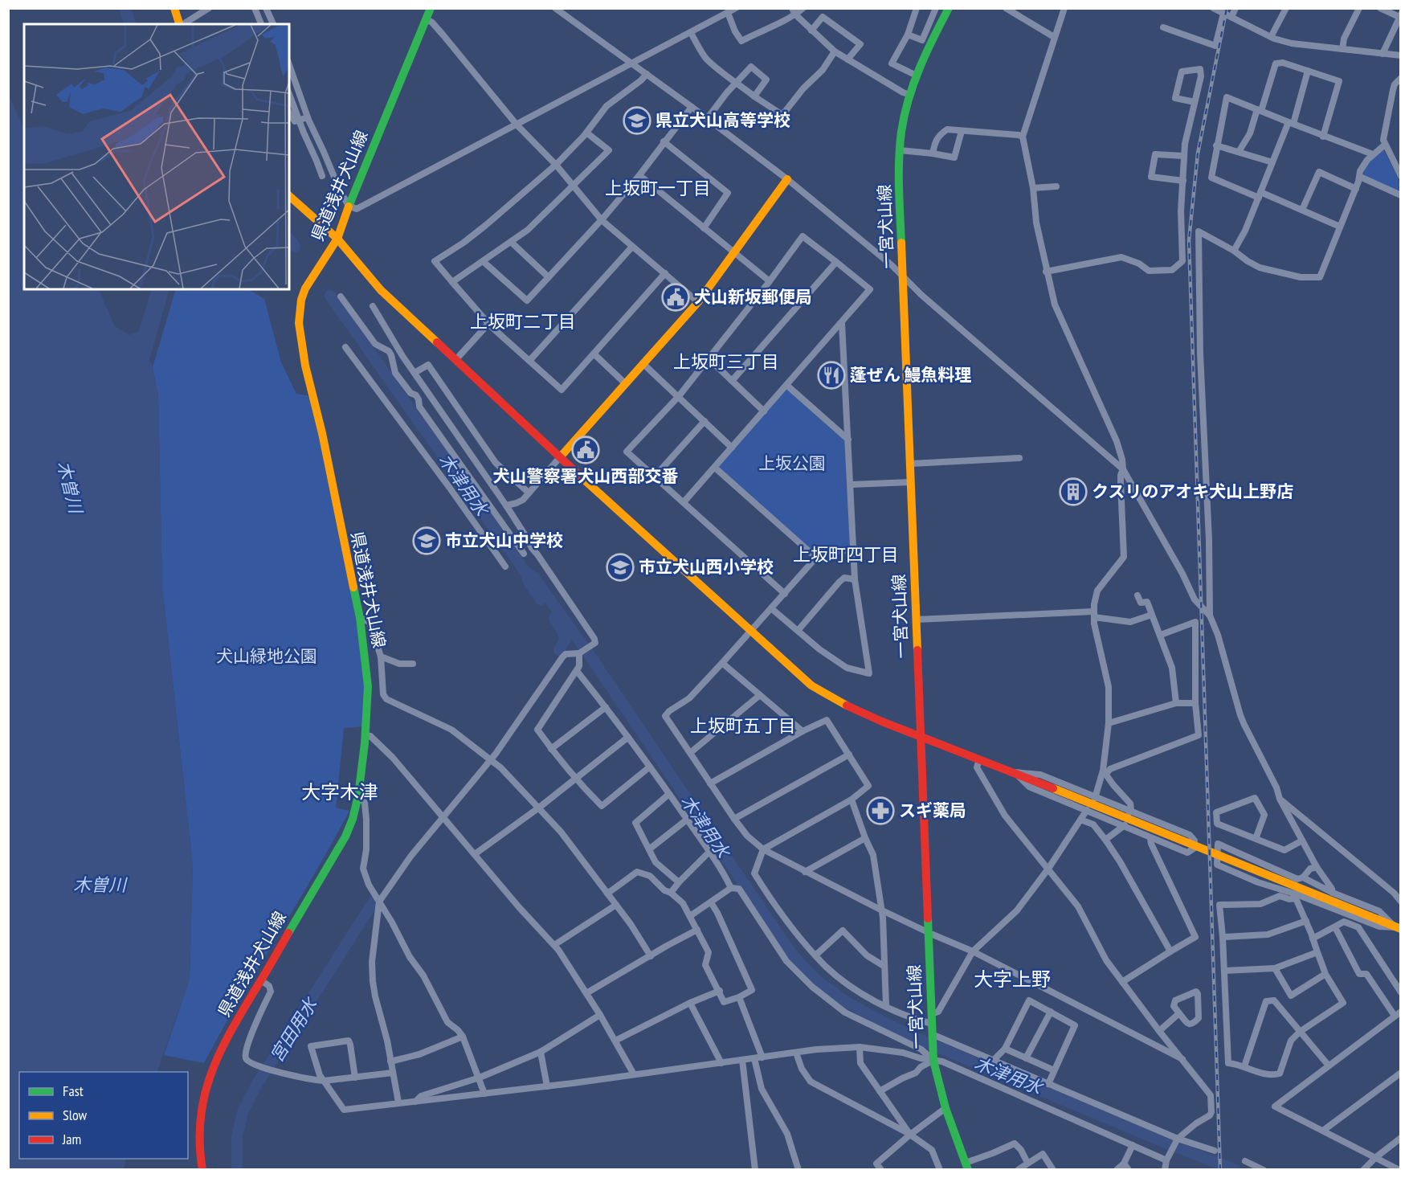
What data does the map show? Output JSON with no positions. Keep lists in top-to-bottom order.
{
  "streets": {
    "main road": ["県道浅井犬山線", "一宮犬山線"]
  },
  "districts": [
    "上坂町一丁目",
    "上坂町二丁目",
    "上坂町三丁目",
    "上坂町四丁目",
    "上坂町五丁目",
    "大字木津",
    "大字上野"
  ],
  "water": ["木津用水", "木曽川", "宮田用水"],
  "parks": ["上坂公園", "犬山緑地公園"],
  "places": {
    "school or university": ["県立犬山高等学校", "市立犬山中学校", "市立犬山西小学校"],
    "public building": ["犬山新坂郵便局", "犬山警察署犬山西部交番"],
    "restaurant": ["蓬ぜん 鰻魚料理"],
    "building": ["クスリのアオキ犬山上野店"],
    "pharmacy": ["スギ薬局"]
  },
  "legend": ["Fast", "Slow", "Jam"]
}
